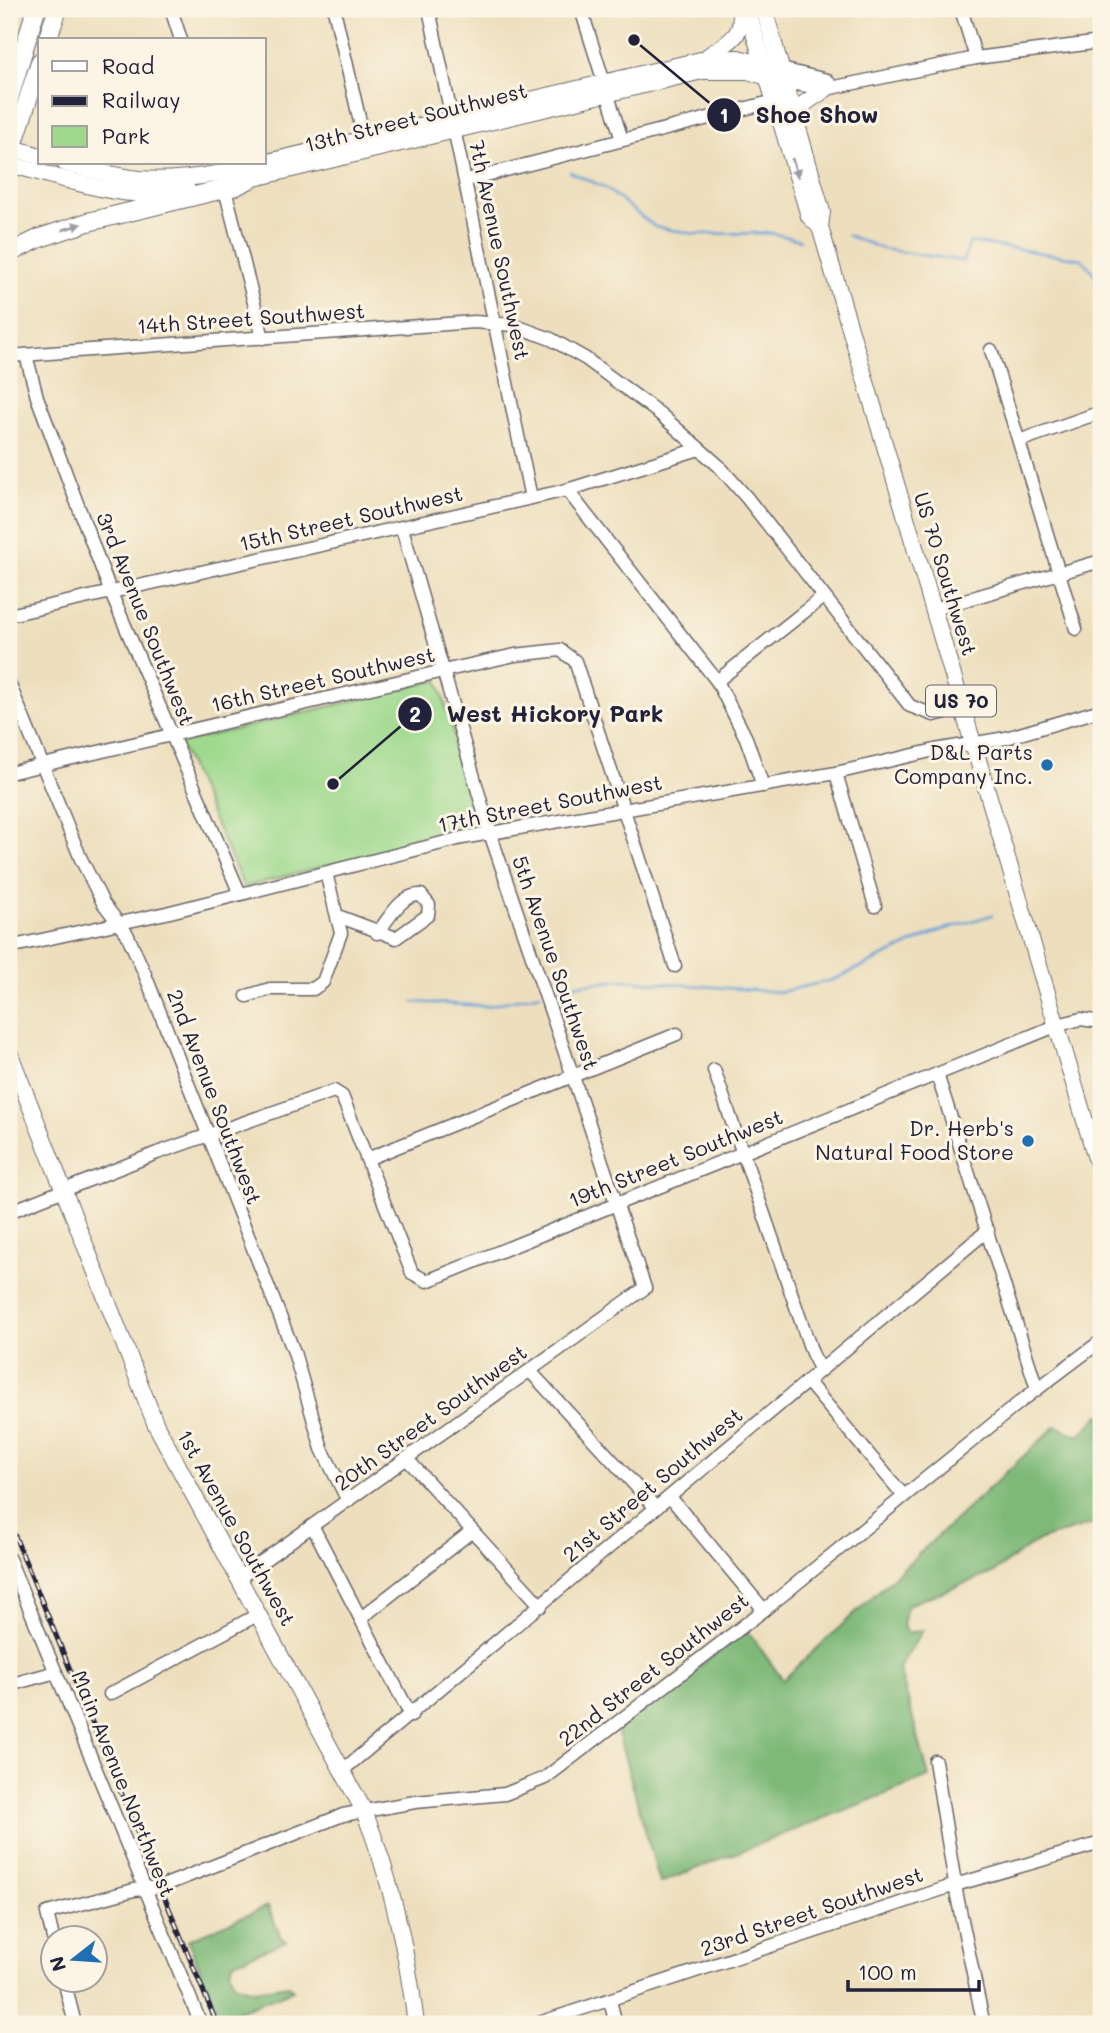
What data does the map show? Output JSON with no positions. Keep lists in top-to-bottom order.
{
  "streets": {
    "main road": [
      "13th Street Southwest",
      "US 70 Southwest",
      "US 70",
      "1st Avenue Southwest"
    ],
    "street": [
      "7th Avenue Southwest",
      "14th Street Southwest",
      "15th Street Southwest",
      "3rd Avenue Southwest",
      "16th Street Southwest",
      "17th Street Southwest",
      "5th Avenue Southwest",
      "2nd Avenue Southwest",
      "19th Street Southwest",
      "20th Street Southwest",
      "21st Street Southwest",
      "22nd Street Southwest",
      "Main Avenue Northwest",
      "23rd Street Southwest"
    ]
  },
  "crossings": [
    ["13th Street Southwest", "7th Avenue Southwest"],
    ["13th Street Southwest", "US 70 Southwest"],
    ["7th Avenue Southwest", "14th Street Southwest"],
    ["7th Avenue Southwest", "15th Street Southwest"],
    ["14th Street Southwest", "15th Street Southwest"],
    ["14th Street Southwest", "US 70 Southwest"],
    ["14th Street Southwest", "3rd Avenue Southwest"],
    ["15th Street Southwest", "3rd Avenue Southwest"],
    ["15th Street Southwest", "5th Avenue Southwest"],
    ["US 70 Southwest", "17th Street Southwest"],
    ["US 70 Southwest", "19th Street Southwest"],
    ["3rd Avenue Southwest", "16th Street Southwest"],
    ["3rd Avenue Southwest", "17th Street Southwest"],
    ["16th Street Southwest", "17th Street Southwest"],
    ["16th Street Southwest", "5th Avenue Southwest"],
    ["16th Street Southwest", "2nd Avenue Southwest"],
    ["17th Street Southwest", "5th Avenue Southwest"],
    ["17th Street Southwest", "2nd Avenue Southwest"],
    ["5th Avenue Southwest", "19th Street Southwest"],
    ["5th Avenue Southwest", "20th Street Southwest"],
    ["2nd Avenue Southwest", "20th Street Southwest"],
    ["20th Street Southwest", "1st Avenue Southwest"],
    ["21st Street Southwest", "1st Avenue Southwest"],
    ["1st Avenue Southwest", "22nd Street Southwest"],
    ["22nd Street Southwest", "Main Avenue Northwest"]
  ],
  "places": [
    "Shoe Show",
    "D&L Parts Company Inc.",
    "West Hickory Park",
    "Dr. Herb's Natural Food Store"
  ],
  "legend": ["Road", "Railway", "Park"],
  "scale_bar": "100 m",
  "north": "left"
}
